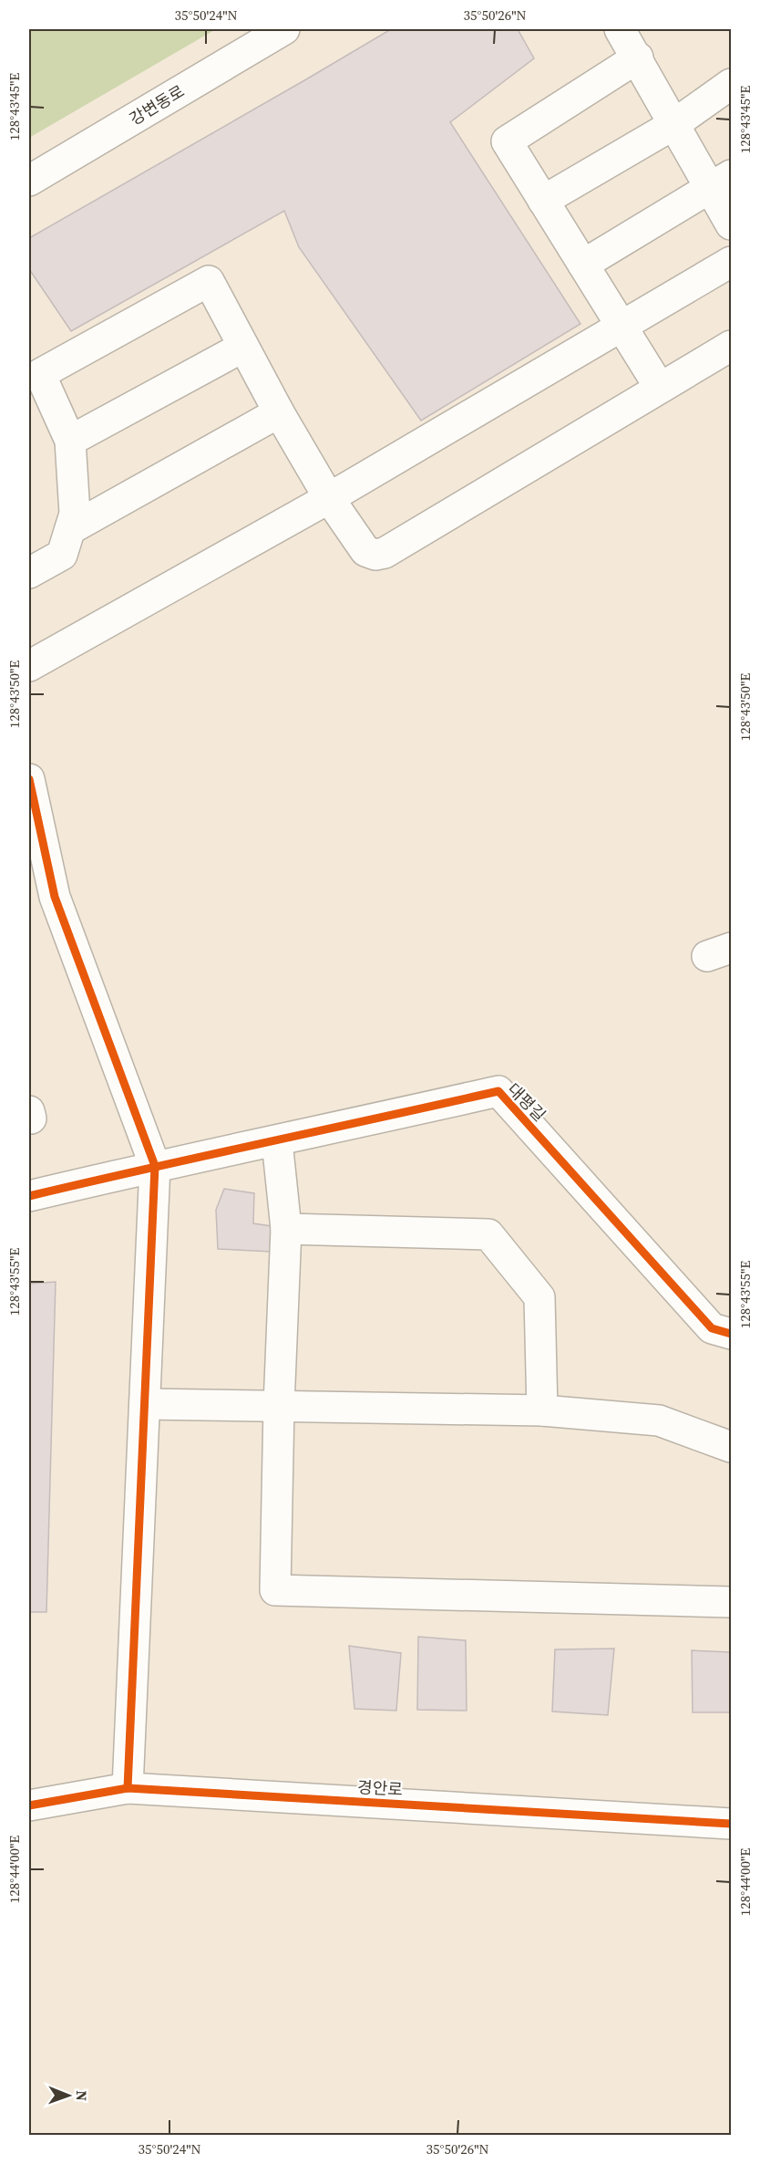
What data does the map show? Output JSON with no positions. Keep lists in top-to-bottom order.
{
  "streets": {
    "street": ["강변동로", "대평길", "경안로"]
  },
  "north": "right",
  "coordinates": [
    "35°50'24\"N",
    "35°50'26\"N",
    "128°43'45\"E",
    "128°43'50\"E",
    "128°43'55\"E",
    "128°44'00\"E"
  ]
}
